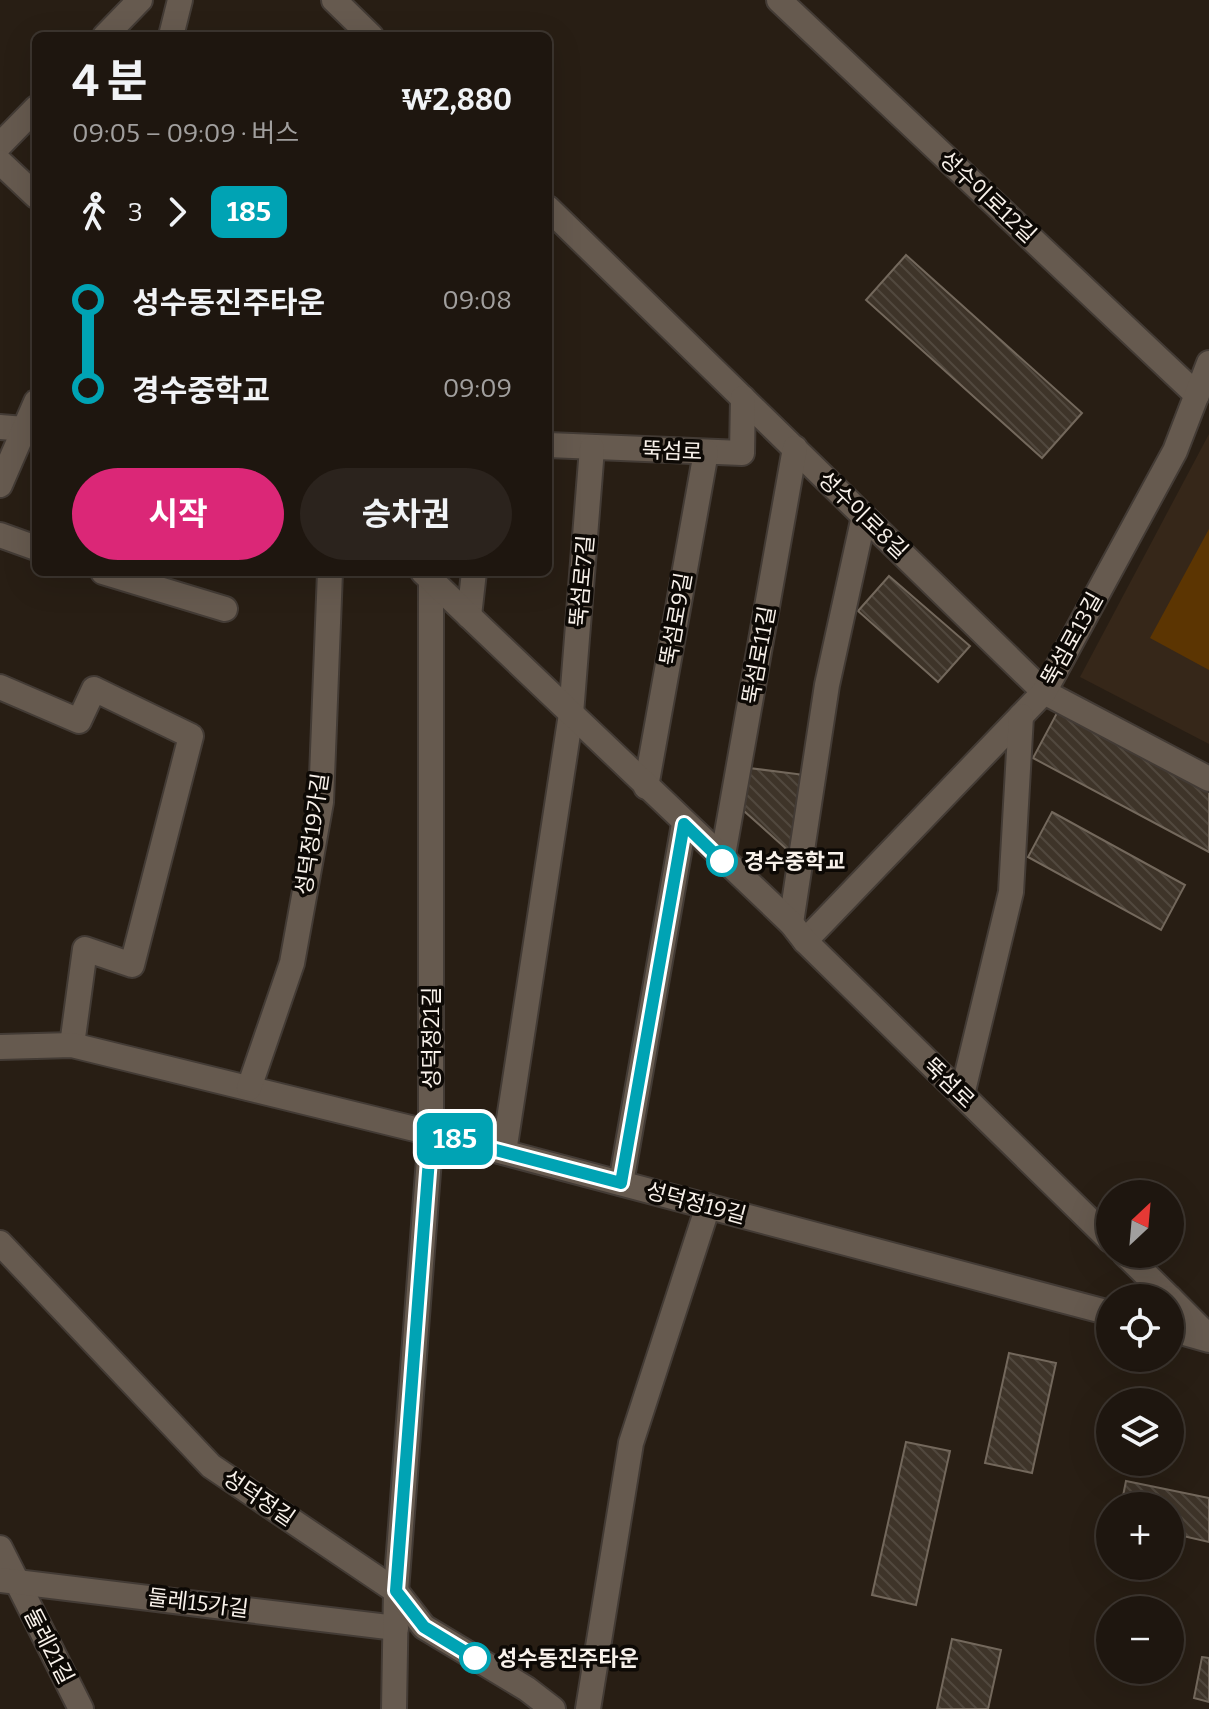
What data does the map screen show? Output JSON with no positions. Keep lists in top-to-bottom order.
{
  "streets": {
    "street": [
      "성수이로12길",
      "뚝섬로",
      "성수이로8길",
      "뚝섬로7길",
      "뚝섬로9길",
      "뚝섬로13길",
      "뚝섬로11길",
      "성덕정19가길",
      "성덕정21길",
      "성덕정19길",
      "성덕정길",
      "둘레15가길",
      "둘레21길"
    ]
  },
  "crossings": [
    ["성수이로12길", "뚝섬로13길"],
    ["뚝섬로", "성수이로8길"],
    ["뚝섬로", "뚝섬로7길"],
    ["뚝섬로", "뚝섬로9길"],
    ["뚝섬로", "뚝섬로13길"],
    ["뚝섬로", "뚝섬로11길"],
    ["뚝섬로", "성덕정21길"],
    ["성수이로8길", "뚝섬로13길"],
    ["성수이로8길", "뚝섬로11길"],
    ["성덕정19가길", "성덕정19길"],
    ["성덕정21길", "성덕정19길"],
    ["성덕정21길", "성덕정길"],
    ["성덕정21길", "둘레15가길"],
    ["둘레15가길", "둘레21길"]
  ],
  "places": ["경수중학교", "성수동진주타운"],
  "lines": ["bus line 185"],
  "north": "top right",
  "page": {
    "on_map": "185",
    "heading": ["4 분", "09:05 – 09:09 · 버스", "₩2,880"],
    "legs": ["3", "185"],
    "list": [
      {
        "name": "성수동진주타운",
        "value": "09:08"
      },
      {
        "name": "경수중학교",
        "value": "09:09"
      }
    ],
    "buttons": ["시작", "승차권"],
    "map_buttons": ["+", "−"]
  }
}
